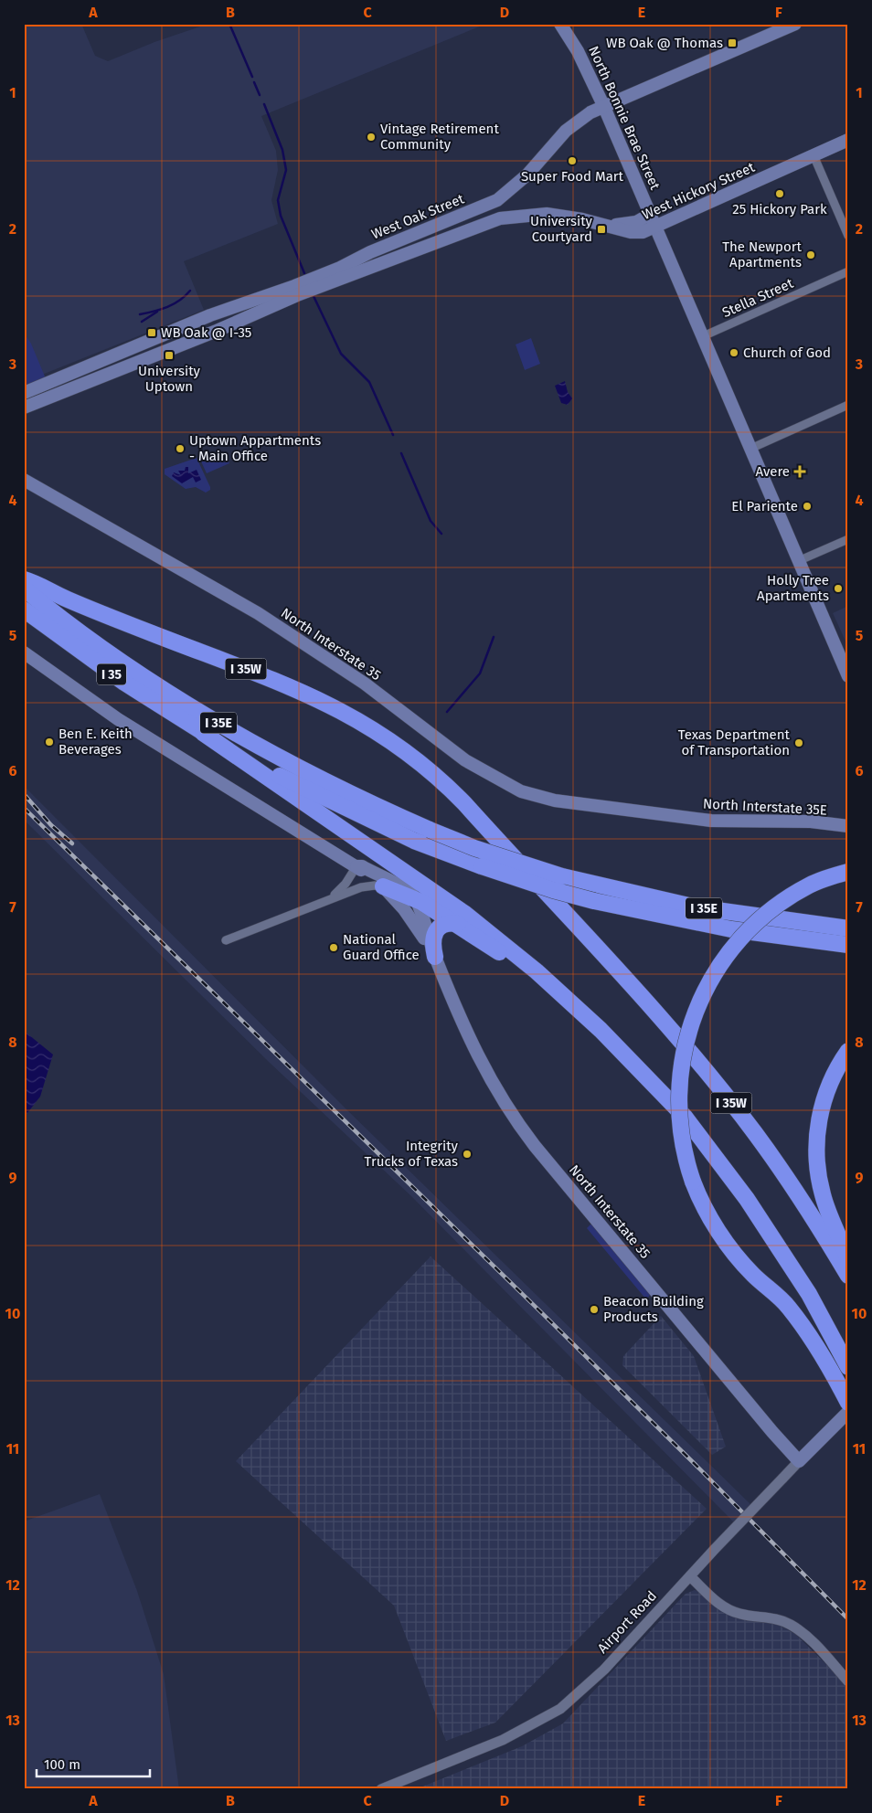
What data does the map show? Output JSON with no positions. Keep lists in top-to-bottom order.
{
  "streets": {
    "highway": ["I 35W", "I 35", "I 35E"],
    "main road": [
      "North Bonnie Brae Street",
      "West Hickory Street",
      "West Oak Street",
      "North Interstate 35",
      "North Interstate 35E",
      "Airport Road"
    ],
    "street": ["Stella Street"]
  },
  "crossings": [
    ["North Bonnie Brae Street", "West Hickory Street"],
    ["North Bonnie Brae Street", "West Oak Street"],
    ["North Bonnie Brae Street", "Stella Street"],
    ["North Interstate 35", "North Interstate 35E"],
    ["North Interstate 35", "Airport Road"],
    ["I 35", "I 35E"]
  ],
  "places": {
    "transit": [
      "WB Oak @ Thomas",
      "University Courtyard",
      "WB Oak @ I-35",
      "University Uptown"
    ],
    "other": [
      "Vintage Retirement Community",
      "Super Food Mart",
      "25 Hickory Park",
      "The Newport Apartments",
      "Church of God",
      "Uptown Appartments - Main Office",
      "El Pariente",
      "Holly Tree Apartments",
      "Ben E. Keith Beverages",
      "Texas Department of Transportation",
      "National Guard Office",
      "Integrity Trucks of Texas",
      "Beacon Building Products"
    ],
    "health": ["Avere"]
  },
  "scale_bar": "100 m",
  "grid": {
    "columns": [
      "A",
      "B",
      "C",
      "D",
      "E",
      "F"
    ],
    "rows": [
      "1",
      "2",
      "3",
      "4",
      "5",
      "6",
      "7",
      "8",
      "9",
      "10",
      "11",
      "12",
      "13"
    ]
  }
}
